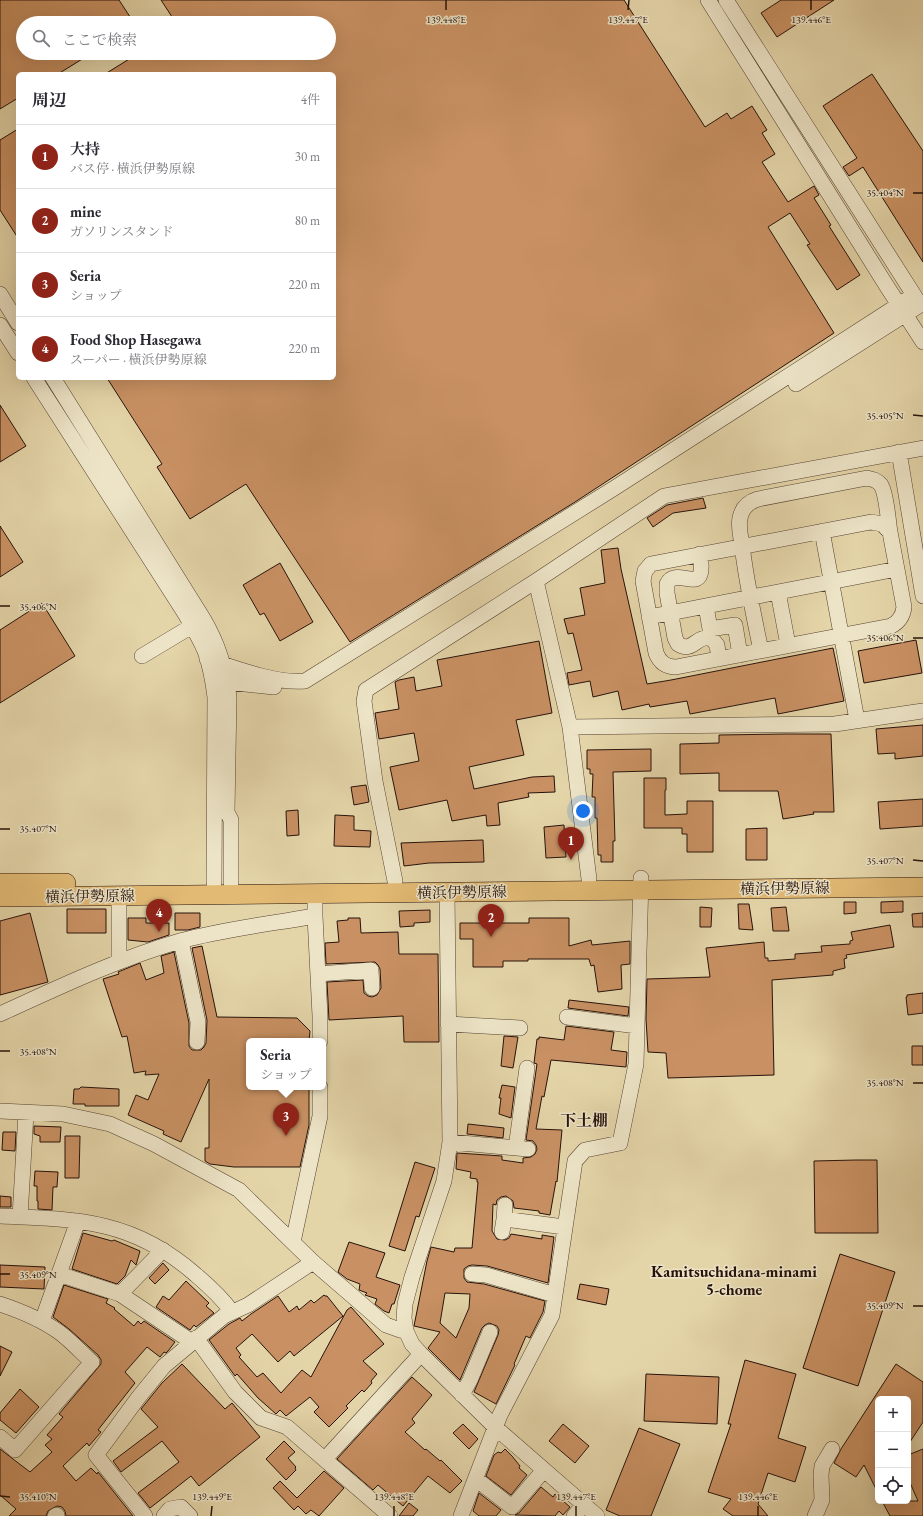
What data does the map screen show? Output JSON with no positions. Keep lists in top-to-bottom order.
{
  "streets": {
    "main road": ["横浜伊勢原線"]
  },
  "districts": ["下土棚", "Kamitsuchidana-minami 5-chome"],
  "page": {
    "search": "ここで検索",
    "heading": ["周辺", "4件"],
    "list": [
      {
        "mark": "1",
        "name": "大持",
        "note": "バス停 · 横浜伊勢原線",
        "value": "30 m"
      },
      {
        "mark": "2",
        "name": "mine",
        "note": "ガソリンスタンド",
        "value": "80 m"
      },
      {
        "mark": "3",
        "name": "Seria",
        "note": "ショップ",
        "value": "220 m"
      },
      {
        "mark": "4",
        "name": "Food Shop Hasegawa",
        "note": "スーパー · 横浜伊勢原線",
        "value": "220 m"
      }
    ],
    "pins": [
      "1",
      "4",
      "2",
      "3"
    ],
    "popup": ["Seria", "ショップ"],
    "map_buttons": ["+", "−"]
  },
  "coordinates": [
    "139.448°E",
    "139.447°E",
    "139.446°E",
    "35.404°N",
    "35.405°N",
    "35.406°N",
    "35.407°N",
    "35.408°N",
    "35.409°N",
    "139.449°E",
    "35.410°N"
  ]
}
